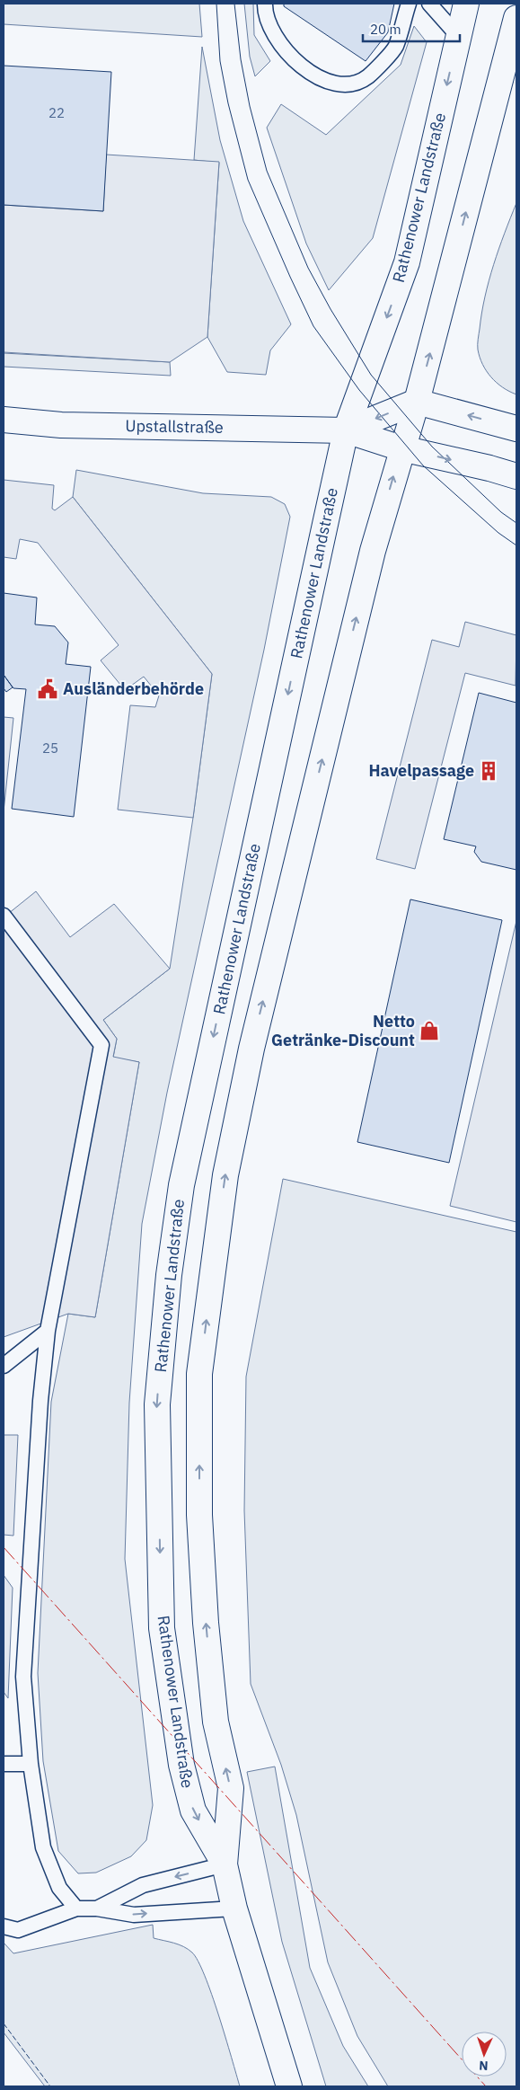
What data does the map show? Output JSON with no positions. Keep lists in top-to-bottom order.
{
  "streets": {
    "main road": ["Rathenower Landstraße", "Upstallstraße"]
  },
  "crossings": [
    ["Rathenower Landstraße", "Upstallstraße"]
  ],
  "places": {
    "public building": ["Ausländerbehörde"],
    "building": ["Havelpassage"],
    "shop": ["Netto Getränke-Discount"]
  },
  "house_numbers": ["22", "25"],
  "scale_bar": "20 m",
  "north": "bottom"
}
